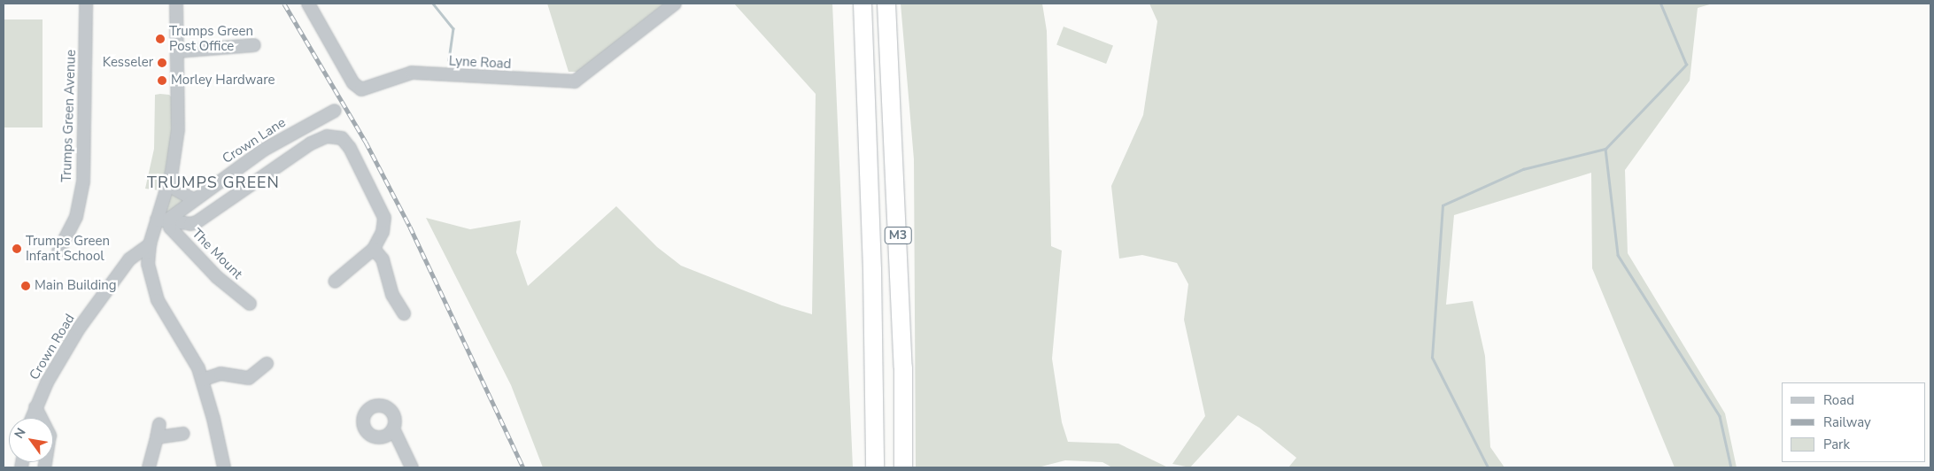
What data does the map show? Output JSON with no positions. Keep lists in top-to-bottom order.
{
  "streets": {
    "highway": ["M3"],
    "street": [
      "Lyne Road",
      "Trumps Green Avenue",
      "Crown Lane",
      "The Mount",
      "Crown Road"
    ]
  },
  "crossings": [
    ["Crown Lane", "The Mount"]
  ],
  "districts": ["TRUMPS GREEN"],
  "places": [
    "Trumps Green Post Office",
    "Kesseler",
    "Morley Hardware",
    "Trumps Green Infant School",
    "Main Building"
  ],
  "legend": ["Road", "Railway", "Park"],
  "north": "top left"
}
